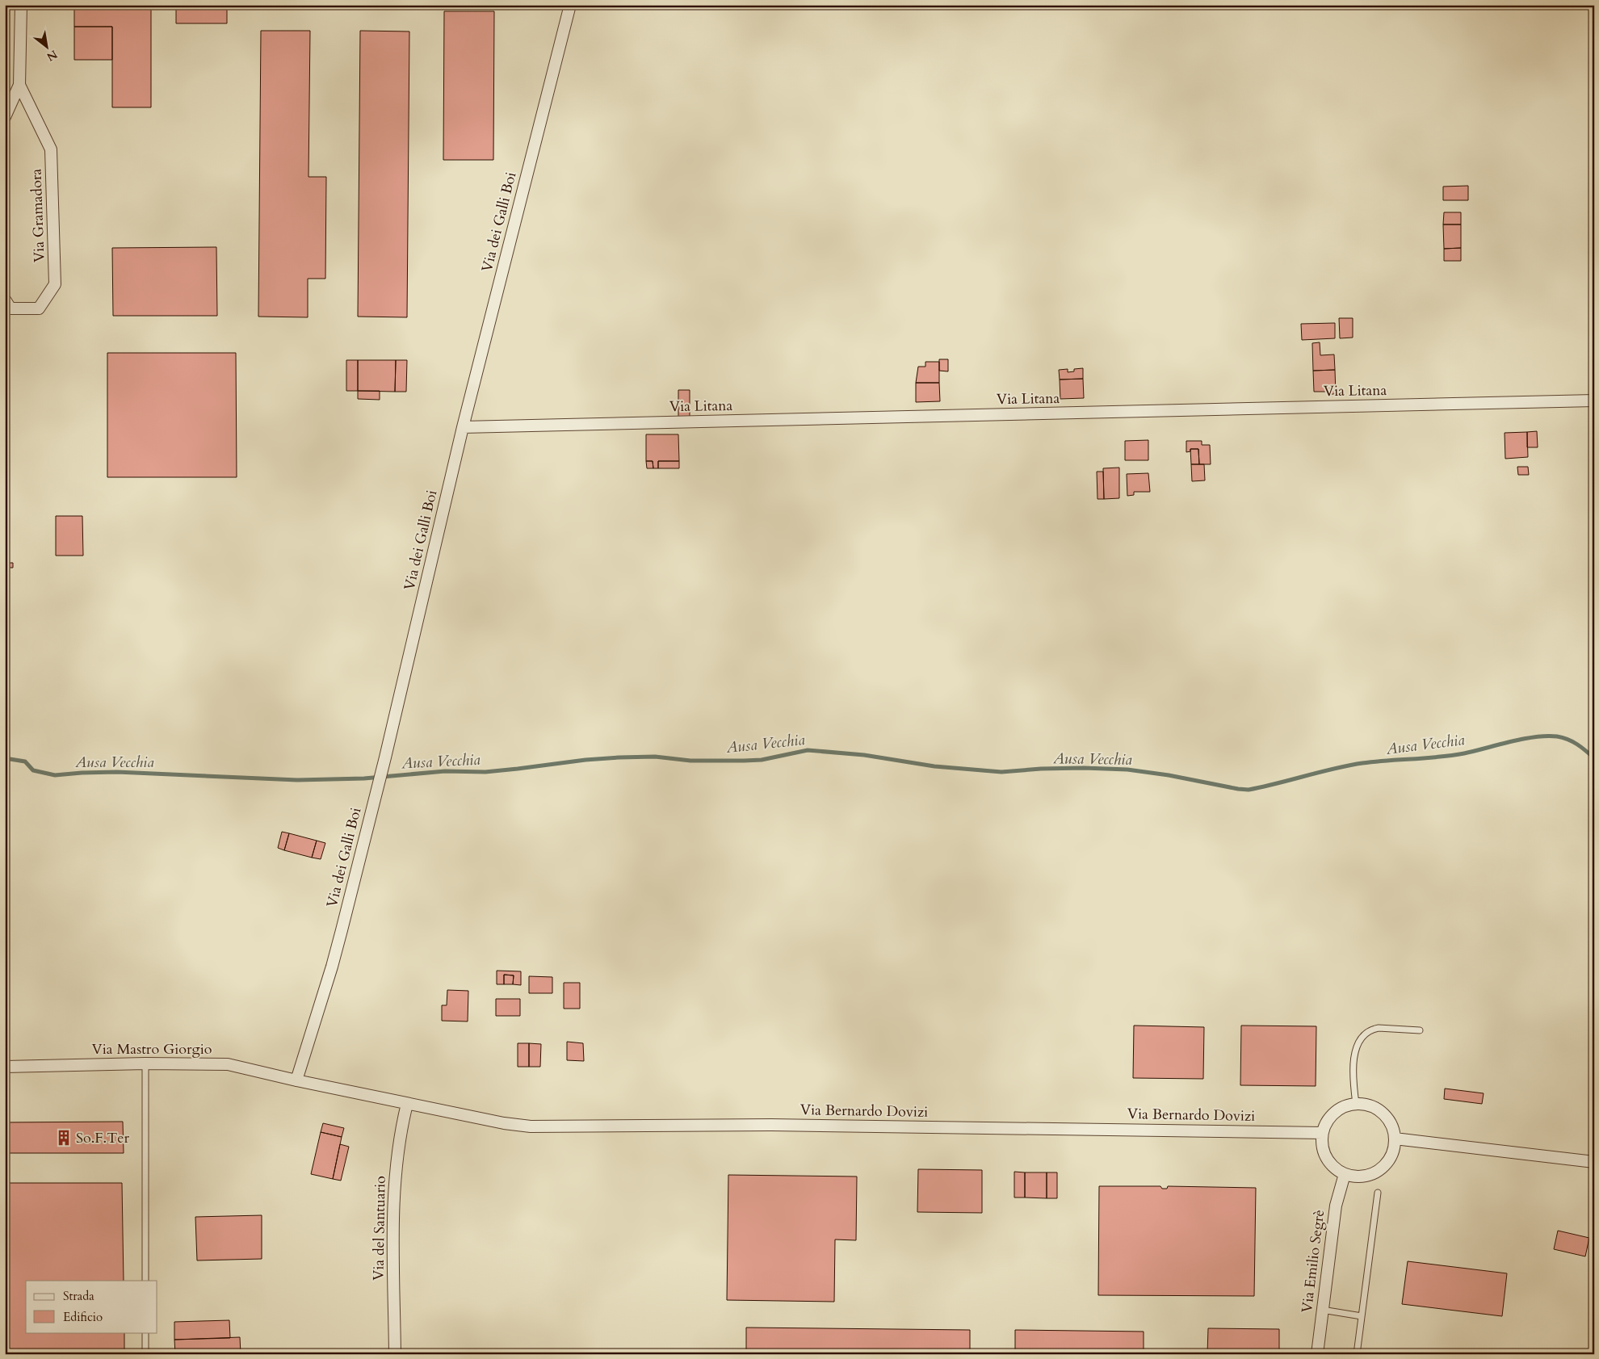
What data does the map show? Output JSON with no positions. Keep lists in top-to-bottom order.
{
  "streets": {
    "street": [
      "Via Gramadora",
      "Via dei Galli Boi",
      "Via Litana",
      "Via Mastro Giorgio",
      "Via Bernardo Dovizi",
      "Via del Santuario",
      "Via Emilio Segrè"
    ]
  },
  "crossings": [
    ["Via dei Galli Boi", "Via Litana"],
    ["Via dei Galli Boi", "Via Mastro Giorgio"],
    ["Via Mastro Giorgio", "Via Bernardo Dovizi"],
    ["Via Mastro Giorgio", "Via del Santuario"],
    ["Via Bernardo Dovizi", "Via del Santuario"],
    ["Via Bernardo Dovizi", "Via Emilio Segrè"]
  ],
  "water": ["Ausa Vecchia"],
  "places": {
    "building": ["So.F.Ter"]
  },
  "legend": ["Strada", "Edificio"],
  "north": "bottom right"
}
